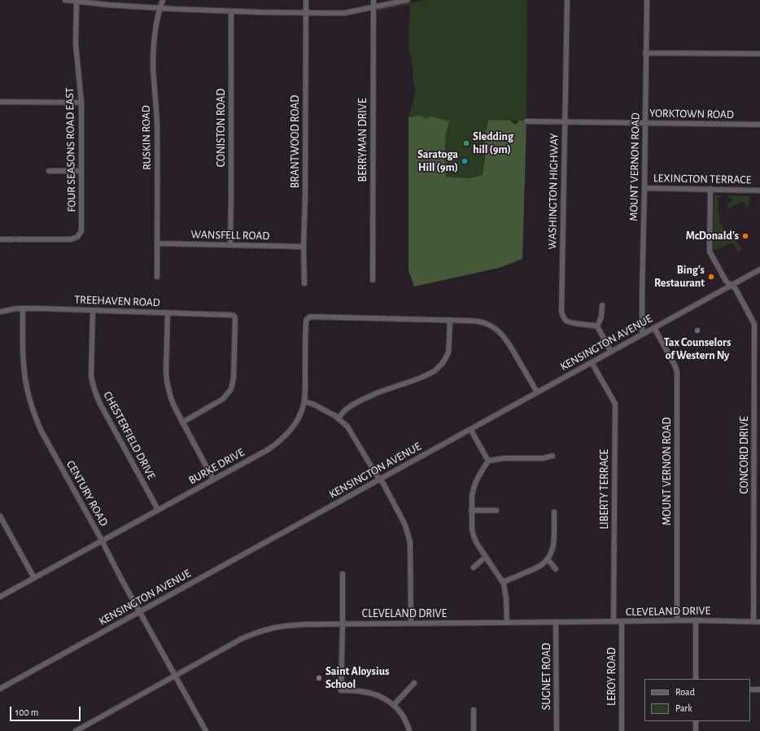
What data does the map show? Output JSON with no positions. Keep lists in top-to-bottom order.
{
  "streets": {
    "street": [
      "YORKTOWN ROAD",
      "CONISTON ROAD",
      "RUSKIN ROAD",
      "BERRYMAN DRIVE",
      "BRANTWOOD ROAD",
      "FOUR SEASONS ROAD EAST",
      "MOUNT VERNON ROAD",
      "LEXINGTON TERRACE",
      "WASHINGTON HIGHWAY",
      "WANSFELL ROAD",
      "TREEHAVEN ROAD",
      "KENSINGTON AVENUE",
      "CHESTERFIELD DRIVE",
      "CONCORD DRIVE",
      "BURKE DRIVE",
      "LIBERTY TERRACE",
      "CENTURY ROAD",
      "CLEVELAND DRIVE",
      "SUGNET ROAD",
      "LEROY ROAD"
    ]
  },
  "crossings": [
    ["YORKTOWN ROAD", "MOUNT VERNON ROAD"],
    ["YORKTOWN ROAD", "WASHINGTON HIGHWAY"],
    ["CONISTON ROAD", "WANSFELL ROAD"],
    ["RUSKIN ROAD", "WANSFELL ROAD"],
    ["BRANTWOOD ROAD", "WANSFELL ROAD"],
    ["MOUNT VERNON ROAD", "LEXINGTON TERRACE"],
    ["MOUNT VERNON ROAD", "KENSINGTON AVENUE"],
    ["MOUNT VERNON ROAD", "CLEVELAND DRIVE"],
    ["LEXINGTON TERRACE", "CONCORD DRIVE"],
    ["TREEHAVEN ROAD", "CHESTERFIELD DRIVE"],
    ["TREEHAVEN ROAD", "CENTURY ROAD"],
    ["KENSINGTON AVENUE", "CONCORD DRIVE"],
    ["KENSINGTON AVENUE", "LIBERTY TERRACE"],
    ["KENSINGTON AVENUE", "CENTURY ROAD"],
    ["CHESTERFIELD DRIVE", "BURKE DRIVE"],
    ["CONCORD DRIVE", "CLEVELAND DRIVE"],
    ["BURKE DRIVE", "CENTURY ROAD"],
    ["LIBERTY TERRACE", "CLEVELAND DRIVE"],
    ["CENTURY ROAD", "CLEVELAND DRIVE"],
    ["CLEVELAND DRIVE", "SUGNET ROAD"],
    ["CLEVELAND DRIVE", "LEROY ROAD"]
  ],
  "places": [
    "Sledding hill (9m)",
    "Saratoga Hill (9m)",
    "McDonald's",
    "Bing's Restaurant",
    "Tax Counselors of Western Ny",
    "Saint Aloysius School"
  ],
  "legend": ["Road", "Park"],
  "scale_bar": "100 m"
}
